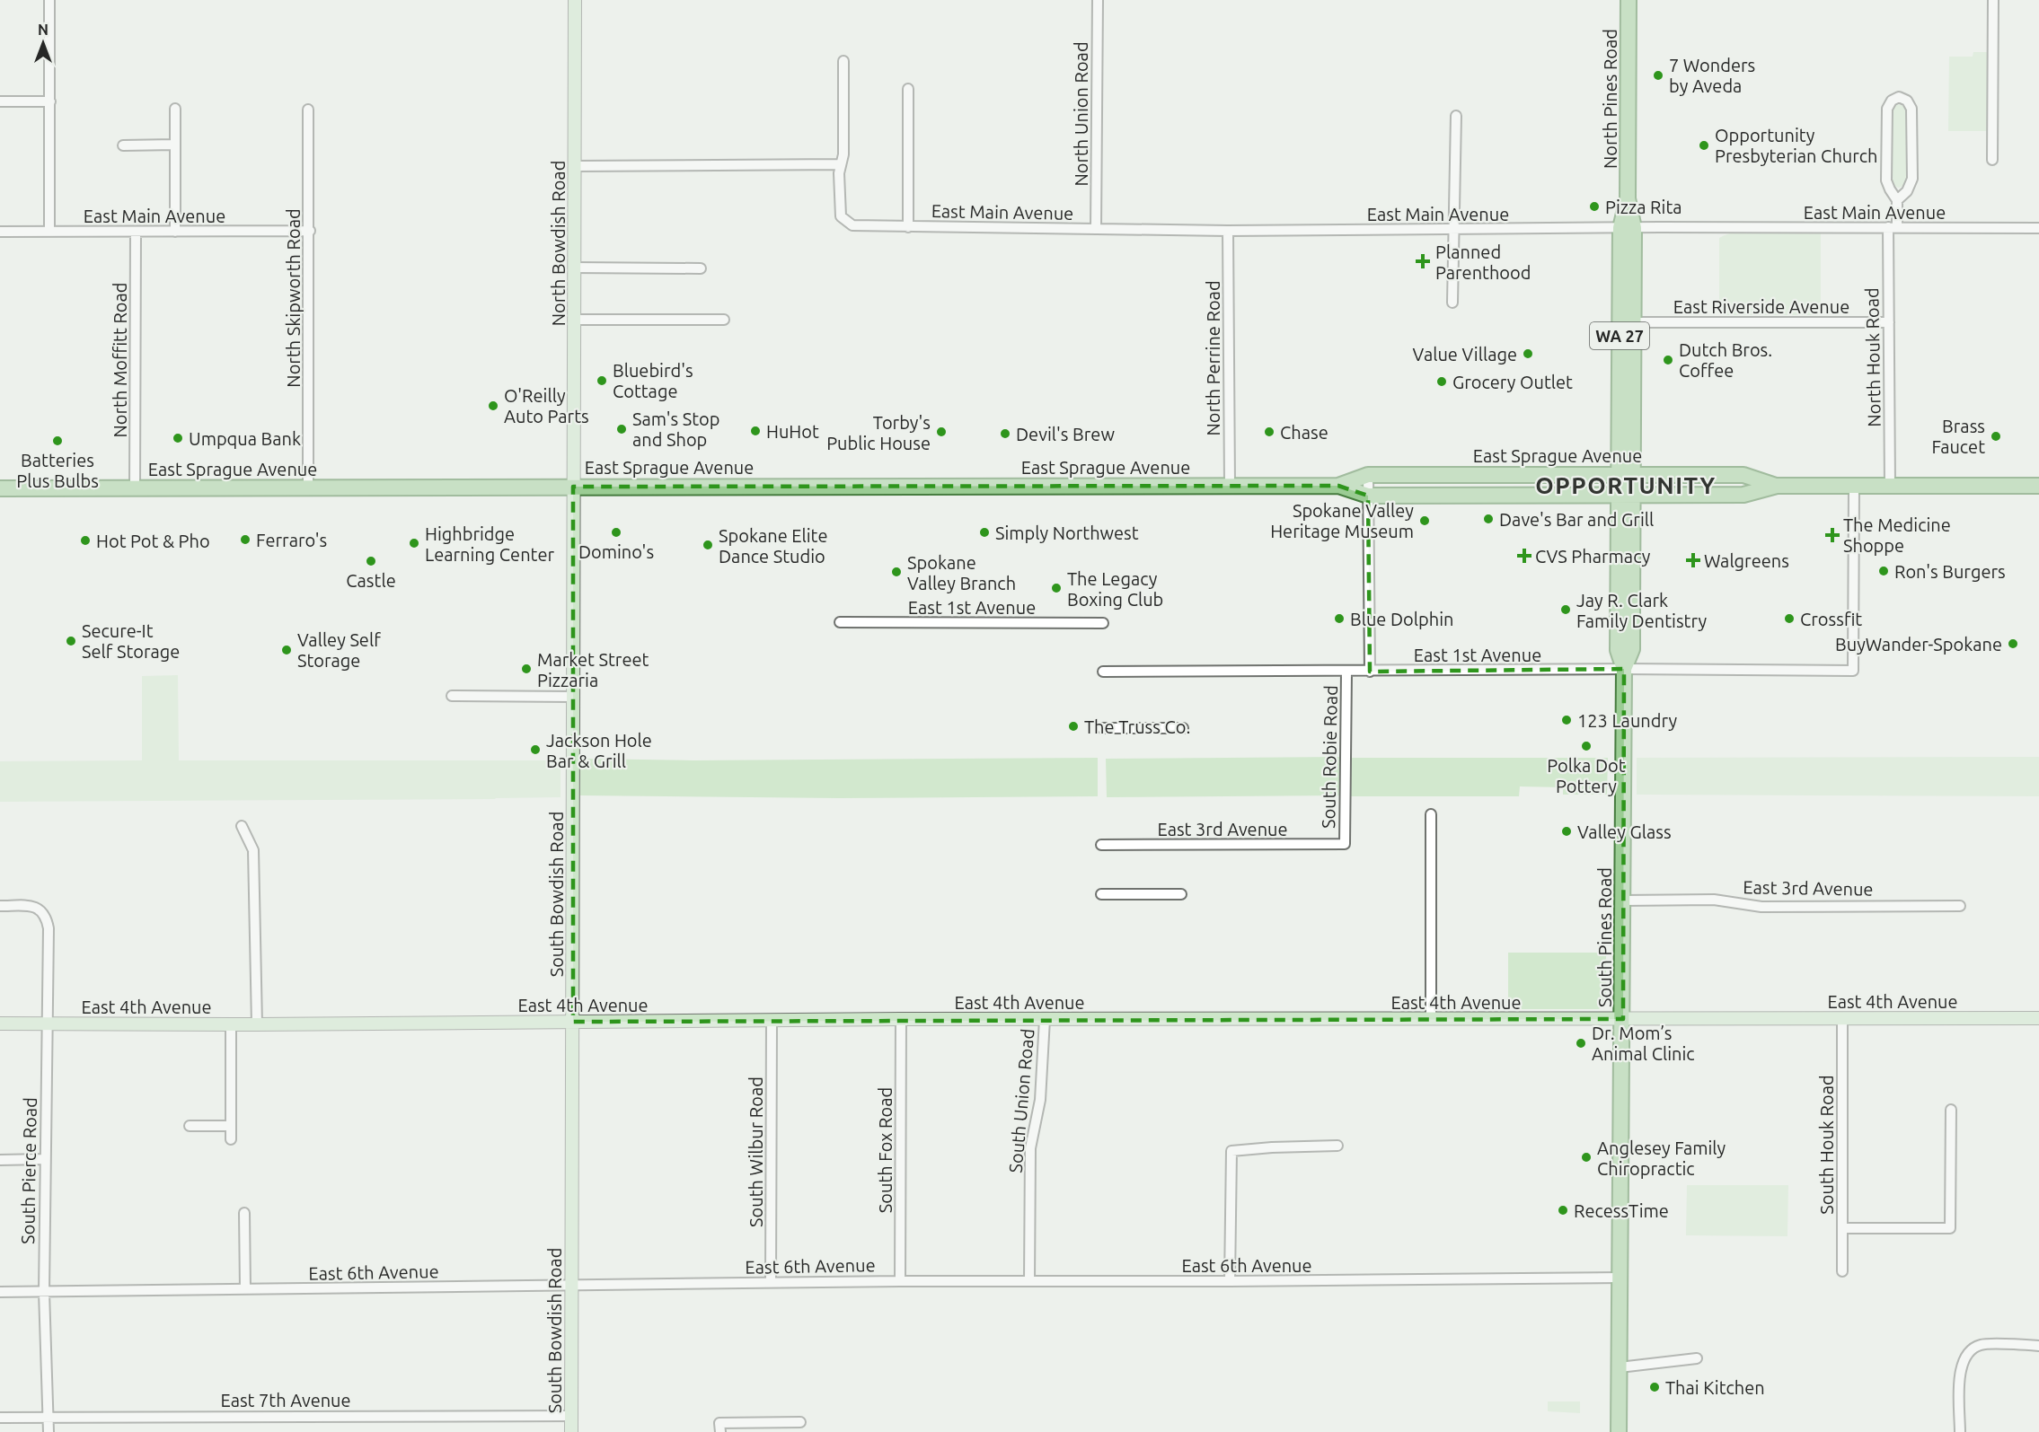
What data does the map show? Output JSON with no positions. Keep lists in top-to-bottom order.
{
  "streets": {
    "main road": [
      "North Pines Road",
      "WA 27",
      "East Sprague Avenue",
      "South Pines Road"
    ],
    "street": [
      "North Union Road",
      "East Main Avenue",
      "North Bowdish Road",
      "North Skipworth Road",
      "East Riverside Avenue",
      "North Houk Road",
      "North Perrine Road",
      "North Moffitt Road",
      "East 1st Avenue",
      "South Robie Road",
      "East 3rd Avenue",
      "South Bowdish Road",
      "East 4th Avenue",
      "South Union Road",
      "South Houk Road",
      "South Fox Road",
      "South Wilbur Road",
      "South Pierce Road",
      "East 6th Avenue",
      "East 7th Avenue"
    ]
  },
  "crossings": [
    ["North Pines Road", "East Main Avenue"],
    ["North Pines Road", "East Riverside Avenue"],
    ["North Pines Road", "East Sprague Avenue"],
    ["North Pines Road", "South Pines Road"],
    ["North Union Road", "East Main Avenue"],
    ["East Main Avenue", "North Skipworth Road"],
    ["East Main Avenue", "North Houk Road"],
    ["East Main Avenue", "North Perrine Road"],
    ["East Main Avenue", "North Moffitt Road"],
    ["North Bowdish Road", "East Sprague Avenue"],
    ["North Bowdish Road", "South Bowdish Road"],
    ["North Skipworth Road", "East Sprague Avenue"],
    ["East Riverside Avenue", "North Houk Road"],
    ["North Houk Road", "East Sprague Avenue"],
    ["North Perrine Road", "East Sprague Avenue"],
    ["North Moffitt Road", "East Sprague Avenue"],
    ["East Sprague Avenue", "East 1st Avenue"],
    ["East Sprague Avenue", "South Bowdish Road"],
    ["East Sprague Avenue", "South Pines Road"],
    ["East 1st Avenue", "South Robie Road"],
    ["East 1st Avenue", "South Pines Road"],
    ["South Robie Road", "East 3rd Avenue"],
    ["East 3rd Avenue", "South Pines Road"],
    ["South Bowdish Road", "East 4th Avenue"],
    ["South Bowdish Road", "East 6th Avenue"],
    ["South Bowdish Road", "East 7th Avenue"],
    ["South Pines Road", "East 4th Avenue"],
    ["South Pines Road", "East 6th Avenue"],
    ["East 4th Avenue", "South Union Road"],
    ["East 4th Avenue", "South Houk Road"],
    ["East 4th Avenue", "South Fox Road"],
    ["East 4th Avenue", "South Wilbur Road"],
    ["East 4th Avenue", "South Pierce Road"],
    ["South Union Road", "East 6th Avenue"],
    ["South Fox Road", "East 6th Avenue"],
    ["South Wilbur Road", "East 6th Avenue"],
    ["South Pierce Road", "East 6th Avenue"],
    ["South Pierce Road", "East 7th Avenue"]
  ],
  "districts": ["OPPORTUNITY"],
  "places": {
    "other": [
      "7 Wonders by Aveda",
      "Opportunity Presbyterian Church",
      "Pizza Rita",
      "Value Village",
      "Dutch Bros. Coffee",
      "Bluebird's Cottage",
      "Grocery Outlet",
      "O'Reilly Auto Parts",
      "Sam's Stop and Shop",
      "HuHot",
      "Torby's Public House",
      "Chase",
      "Devil's Brew",
      "Brass Faucet",
      "Umpqua Bank",
      "Batteries Plus Bulbs",
      "Dave's Bar and Grill",
      "Spokane Valley Heritage Museum",
      "Domino's",
      "Simply Northwest",
      "Ferraro's",
      "Hot Pot & Pho",
      "Highbridge Learning Center",
      "Spokane Elite Dance Studio",
      "Castle",
      "Ron's Burgers",
      "Spokane Valley Branch",
      "The Legacy Boxing Club",
      "Jay R. Clark Family Dentistry",
      "Blue Dolphin",
      "Crossfit",
      "Secure-It Self Storage",
      "BuyWander-Spokane",
      "Valley Self Storage",
      "Market Street Pizzaria",
      "123 Laundry",
      "The Truss Co.",
      "Polka Dot Pottery",
      "Jackson Hole Bar & Grill",
      "Valley Glass",
      "Dr. Mom’s Animal Clinic",
      "Anglesey Family Chiropractic",
      "RecessTime",
      "Thai Kitchen"
    ],
    "health": [
      "Planned Parenthood",
      "The Medicine Shoppe",
      "CVS Pharmacy",
      "Walgreens"
    ]
  },
  "north": "top"
}
